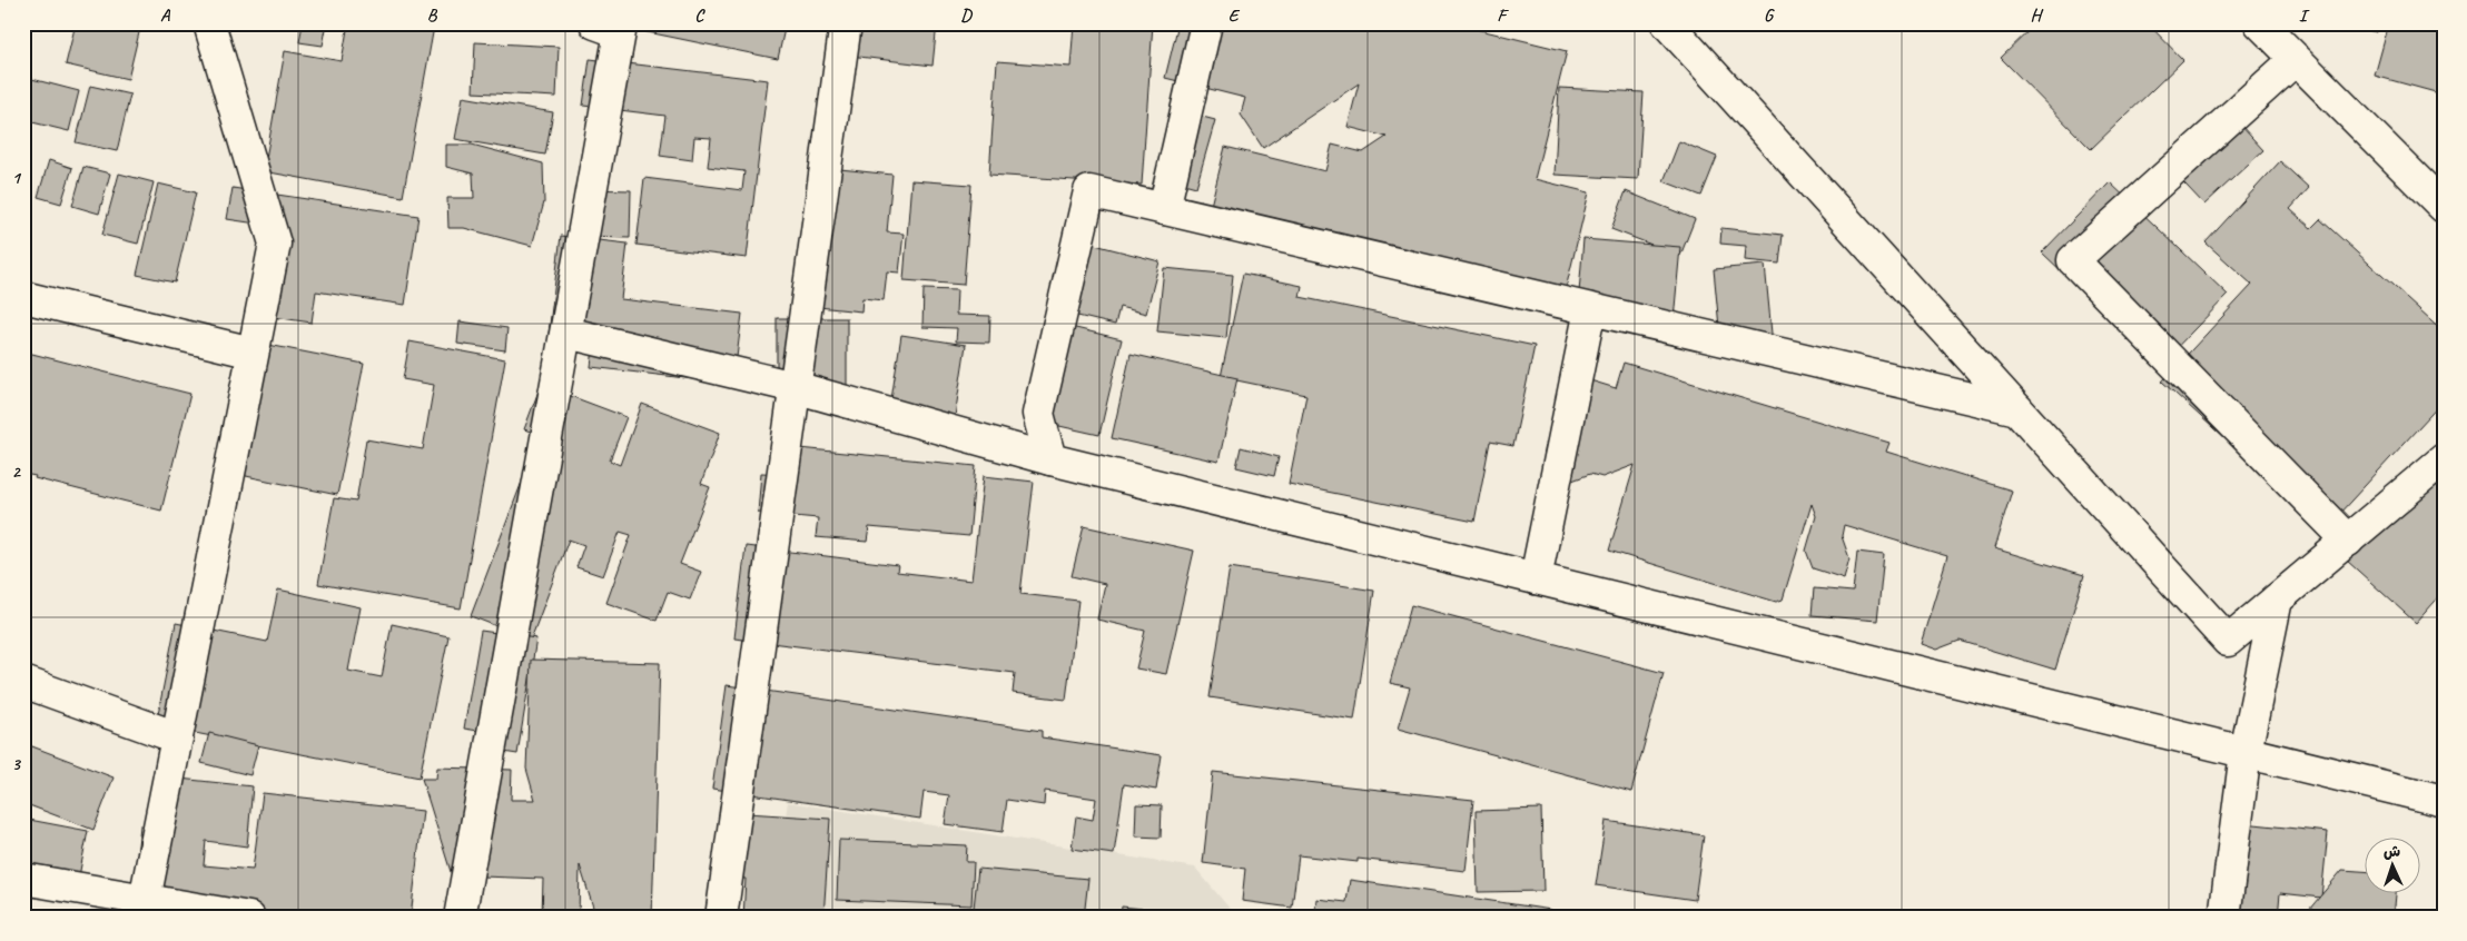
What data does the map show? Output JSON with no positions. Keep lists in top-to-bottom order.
{
  "north": "top",
  "grid": {
    "columns": [
      "A",
      "B",
      "C",
      "D",
      "E",
      "F",
      "G",
      "H",
      "I"
    ],
    "rows": ["1", "2", "3"]
  }
}
